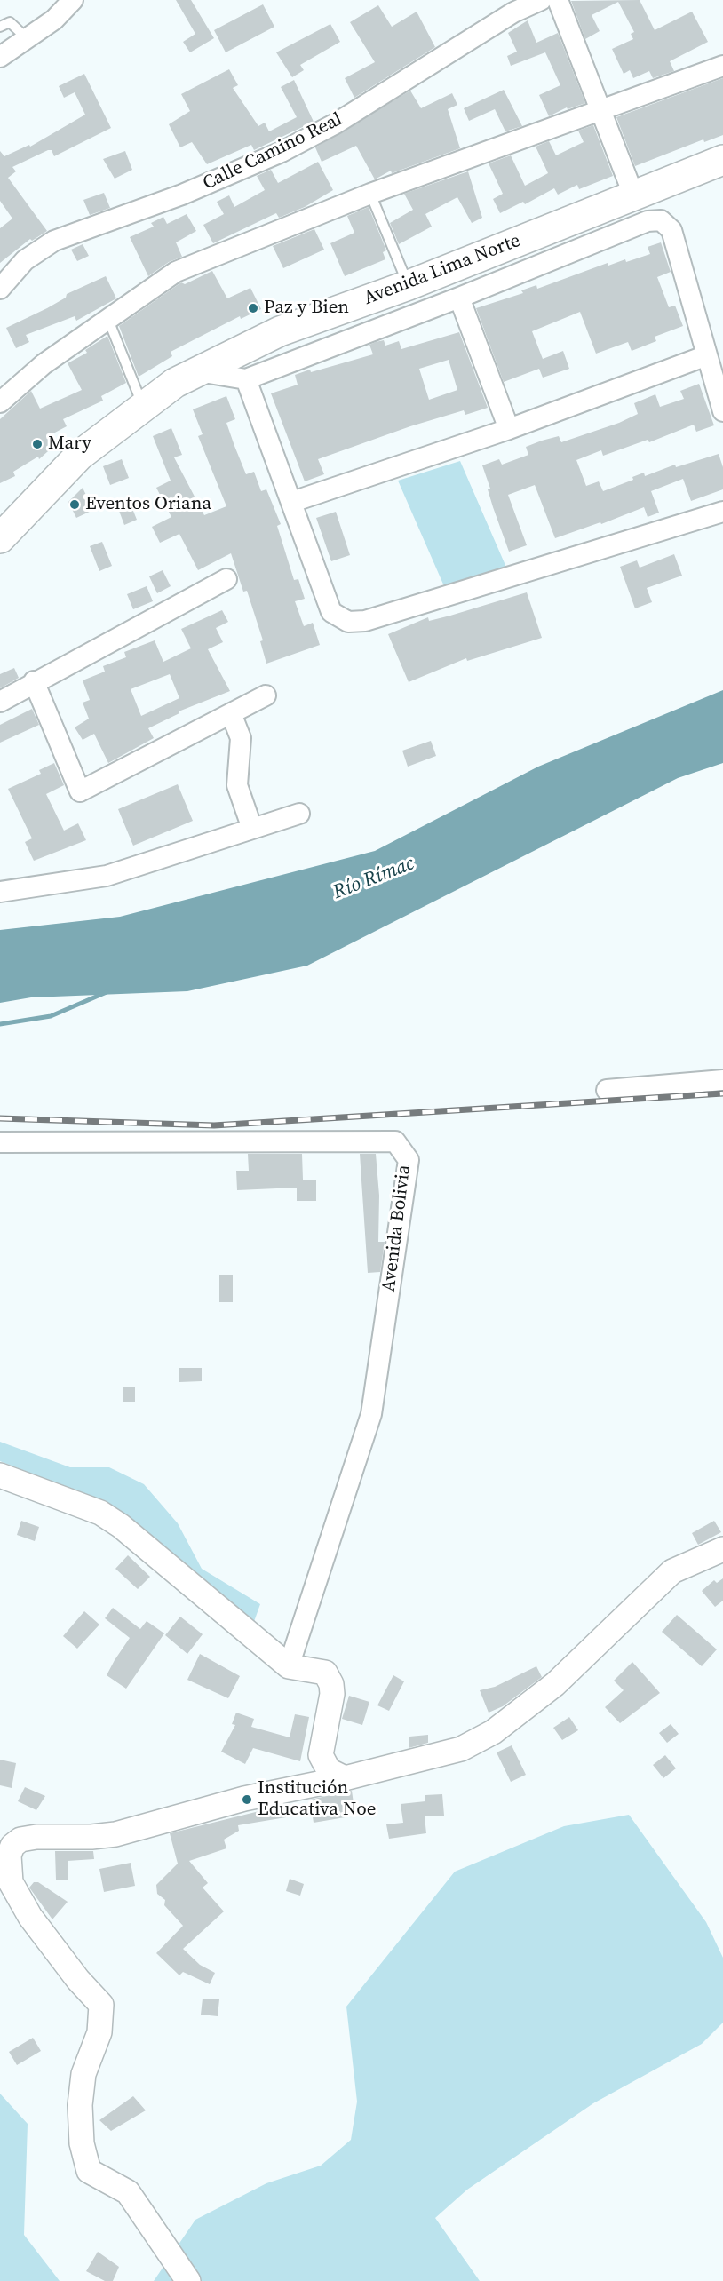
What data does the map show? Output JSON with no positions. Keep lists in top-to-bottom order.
{
  "streets": {
    "highway": ["Avenida Lima Norte"],
    "street": ["Calle Camino Real", "Avenida Bolivia"]
  },
  "water": ["Río Rímac"],
  "places": [
    "Paz y Bien",
    "Mary",
    "Eventos Oriana",
    "Institución Educativa Noe"
  ]
}
